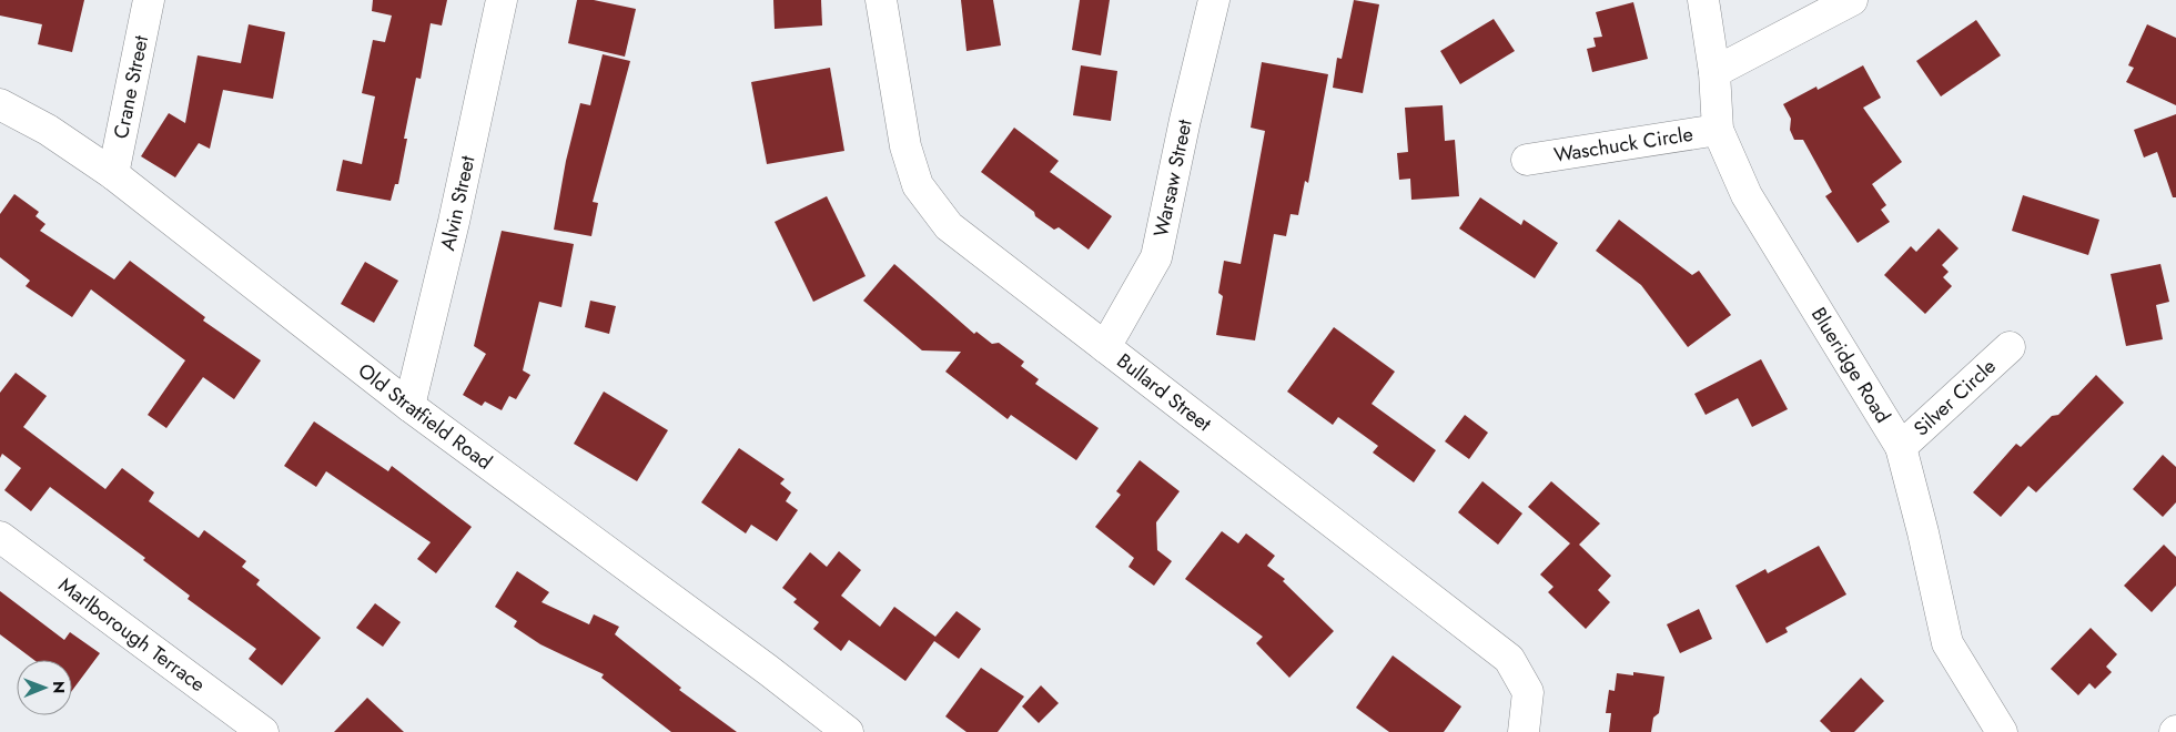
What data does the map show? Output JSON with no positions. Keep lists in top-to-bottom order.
{
  "streets": {
    "street": [
      "Crane Street",
      "Waschuck Circle",
      "Warsaw Street",
      "Alvin Street",
      "Blueridge Road",
      "Bullard Street",
      "Silver Circle",
      "Old Stratfield Road",
      "Marlborough Terrace"
    ]
  },
  "crossings": [
    ["Crane Street", "Old Stratfield Road"],
    ["Waschuck Circle", "Blueridge Road"],
    ["Warsaw Street", "Bullard Street"],
    ["Alvin Street", "Old Stratfield Road"],
    ["Blueridge Road", "Silver Circle"]
  ],
  "north": "right"
}
